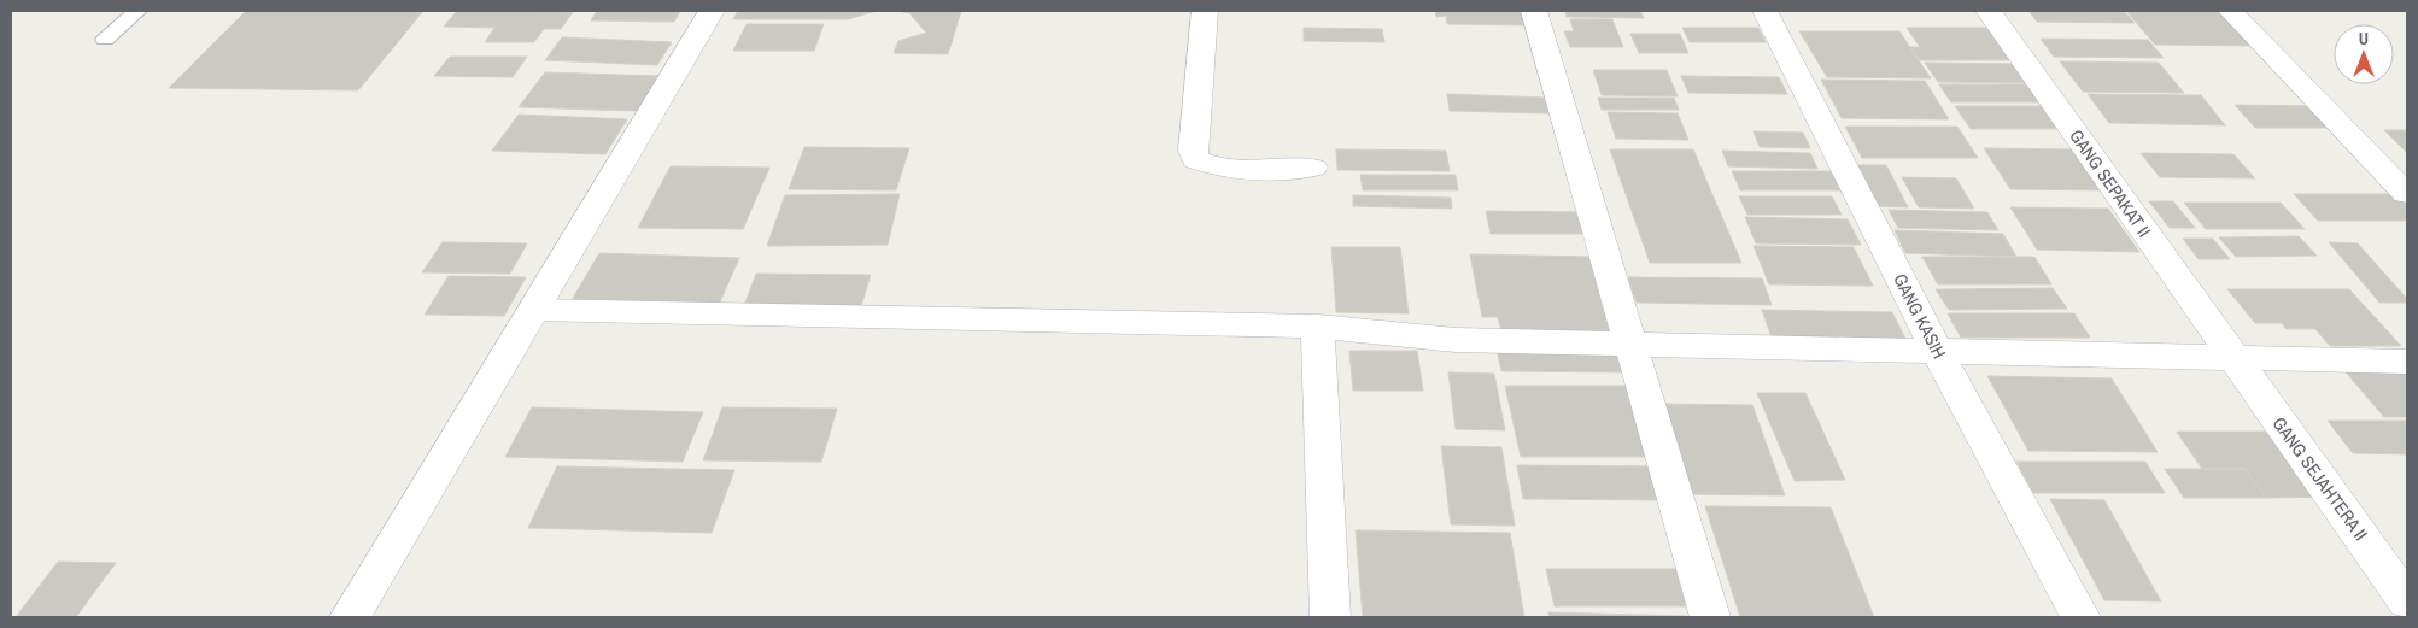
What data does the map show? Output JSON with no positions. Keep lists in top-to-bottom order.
{
  "streets": {
    "street": ["GANG SEPAKAT II", "GANG KASIH", "GANG SEJAHTERA II"]
  },
  "crossings": [
    ["GANG SEPAKAT II", "GANG SEJAHTERA II"]
  ],
  "north": "top"
}
